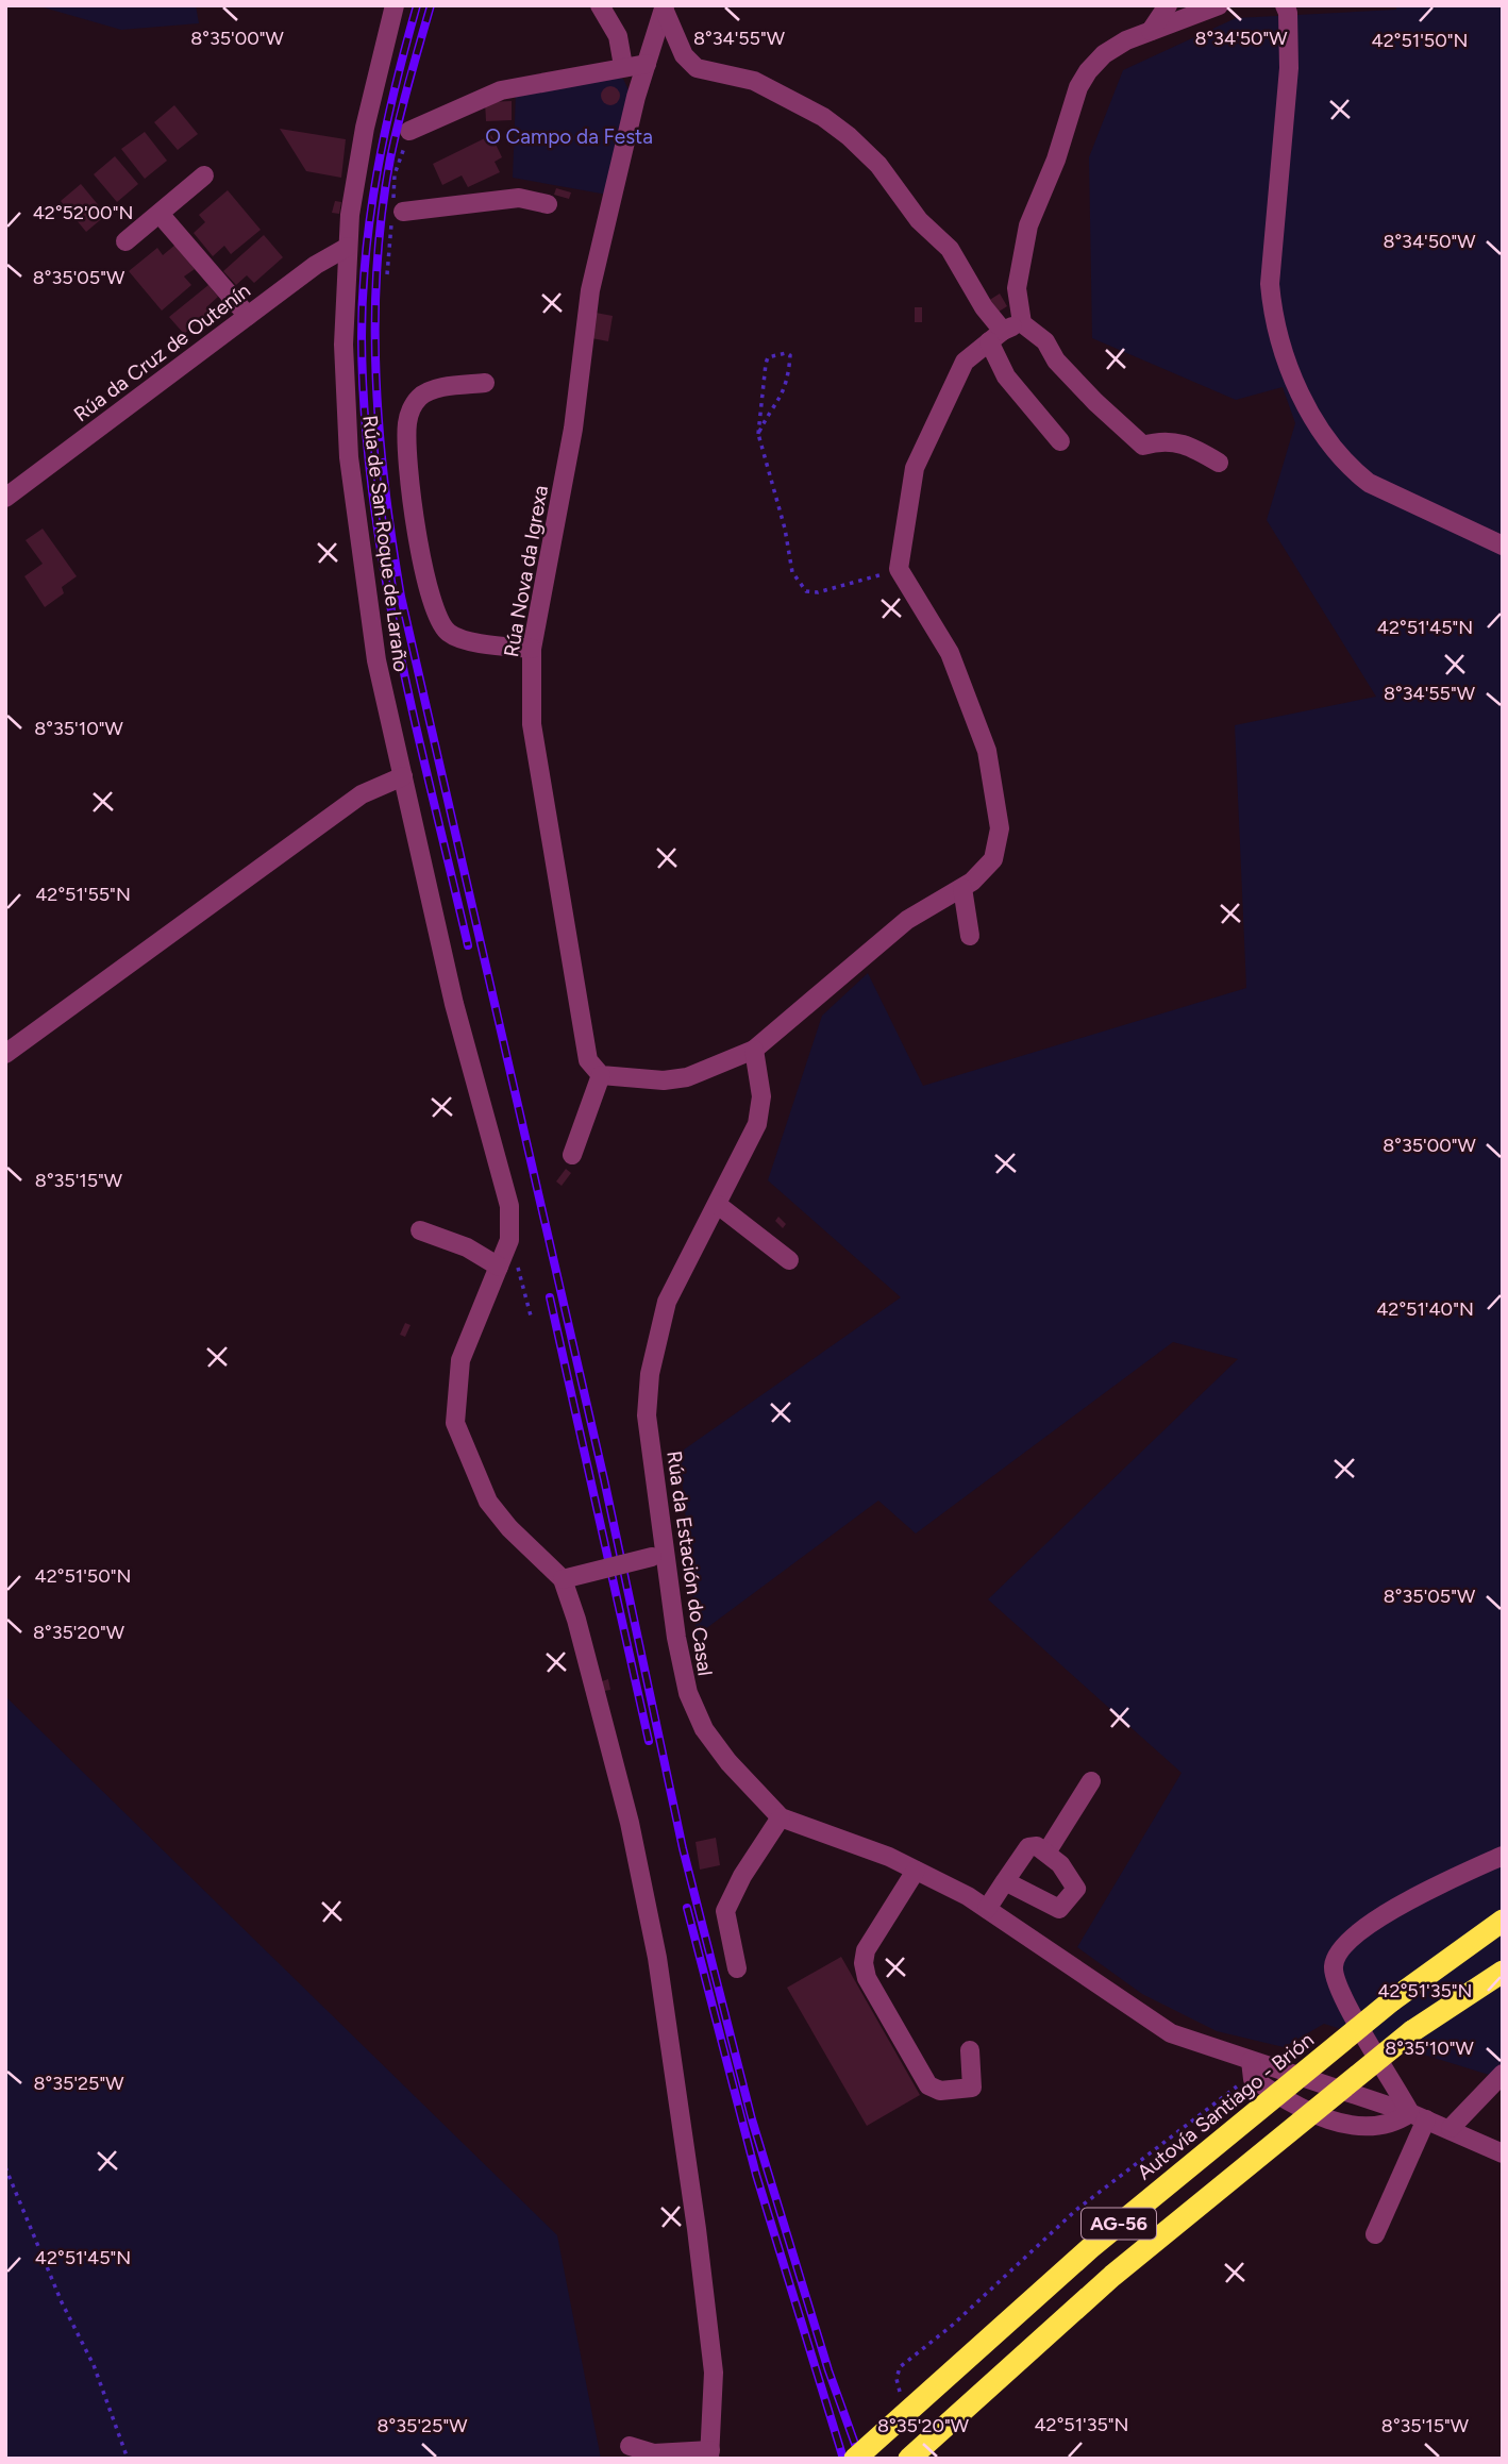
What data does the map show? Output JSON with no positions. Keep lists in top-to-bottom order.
{
  "streets": {
    "highway": ["Autovía Santiago - Brión", "AG-56"],
    "street": [
      "Rúa da Cruz de Outenín",
      "Rúa de San Roque de Laraño",
      "Rúa Nova da Igrexa",
      "Rúa da Estación do Casal"
    ]
  },
  "crossings": [
    ["Rúa da Cruz de Outenín", "Rúa de San Roque de Laraño"]
  ],
  "parks": ["O Campo da Festa"],
  "coordinates": [
    "8°35'00\"W",
    "8°34'55\"W",
    "8°34'50\"W",
    "42°51'50\"N",
    "42°52'00\"N",
    "8°35'05\"W",
    "42°51'45\"N",
    "8°35'10\"W",
    "42°51'55\"N",
    "8°35'15\"W",
    "42°51'40\"N",
    "8°35'20\"W",
    "42°51'35\"N",
    "8°35'25\"W"
  ]
}
